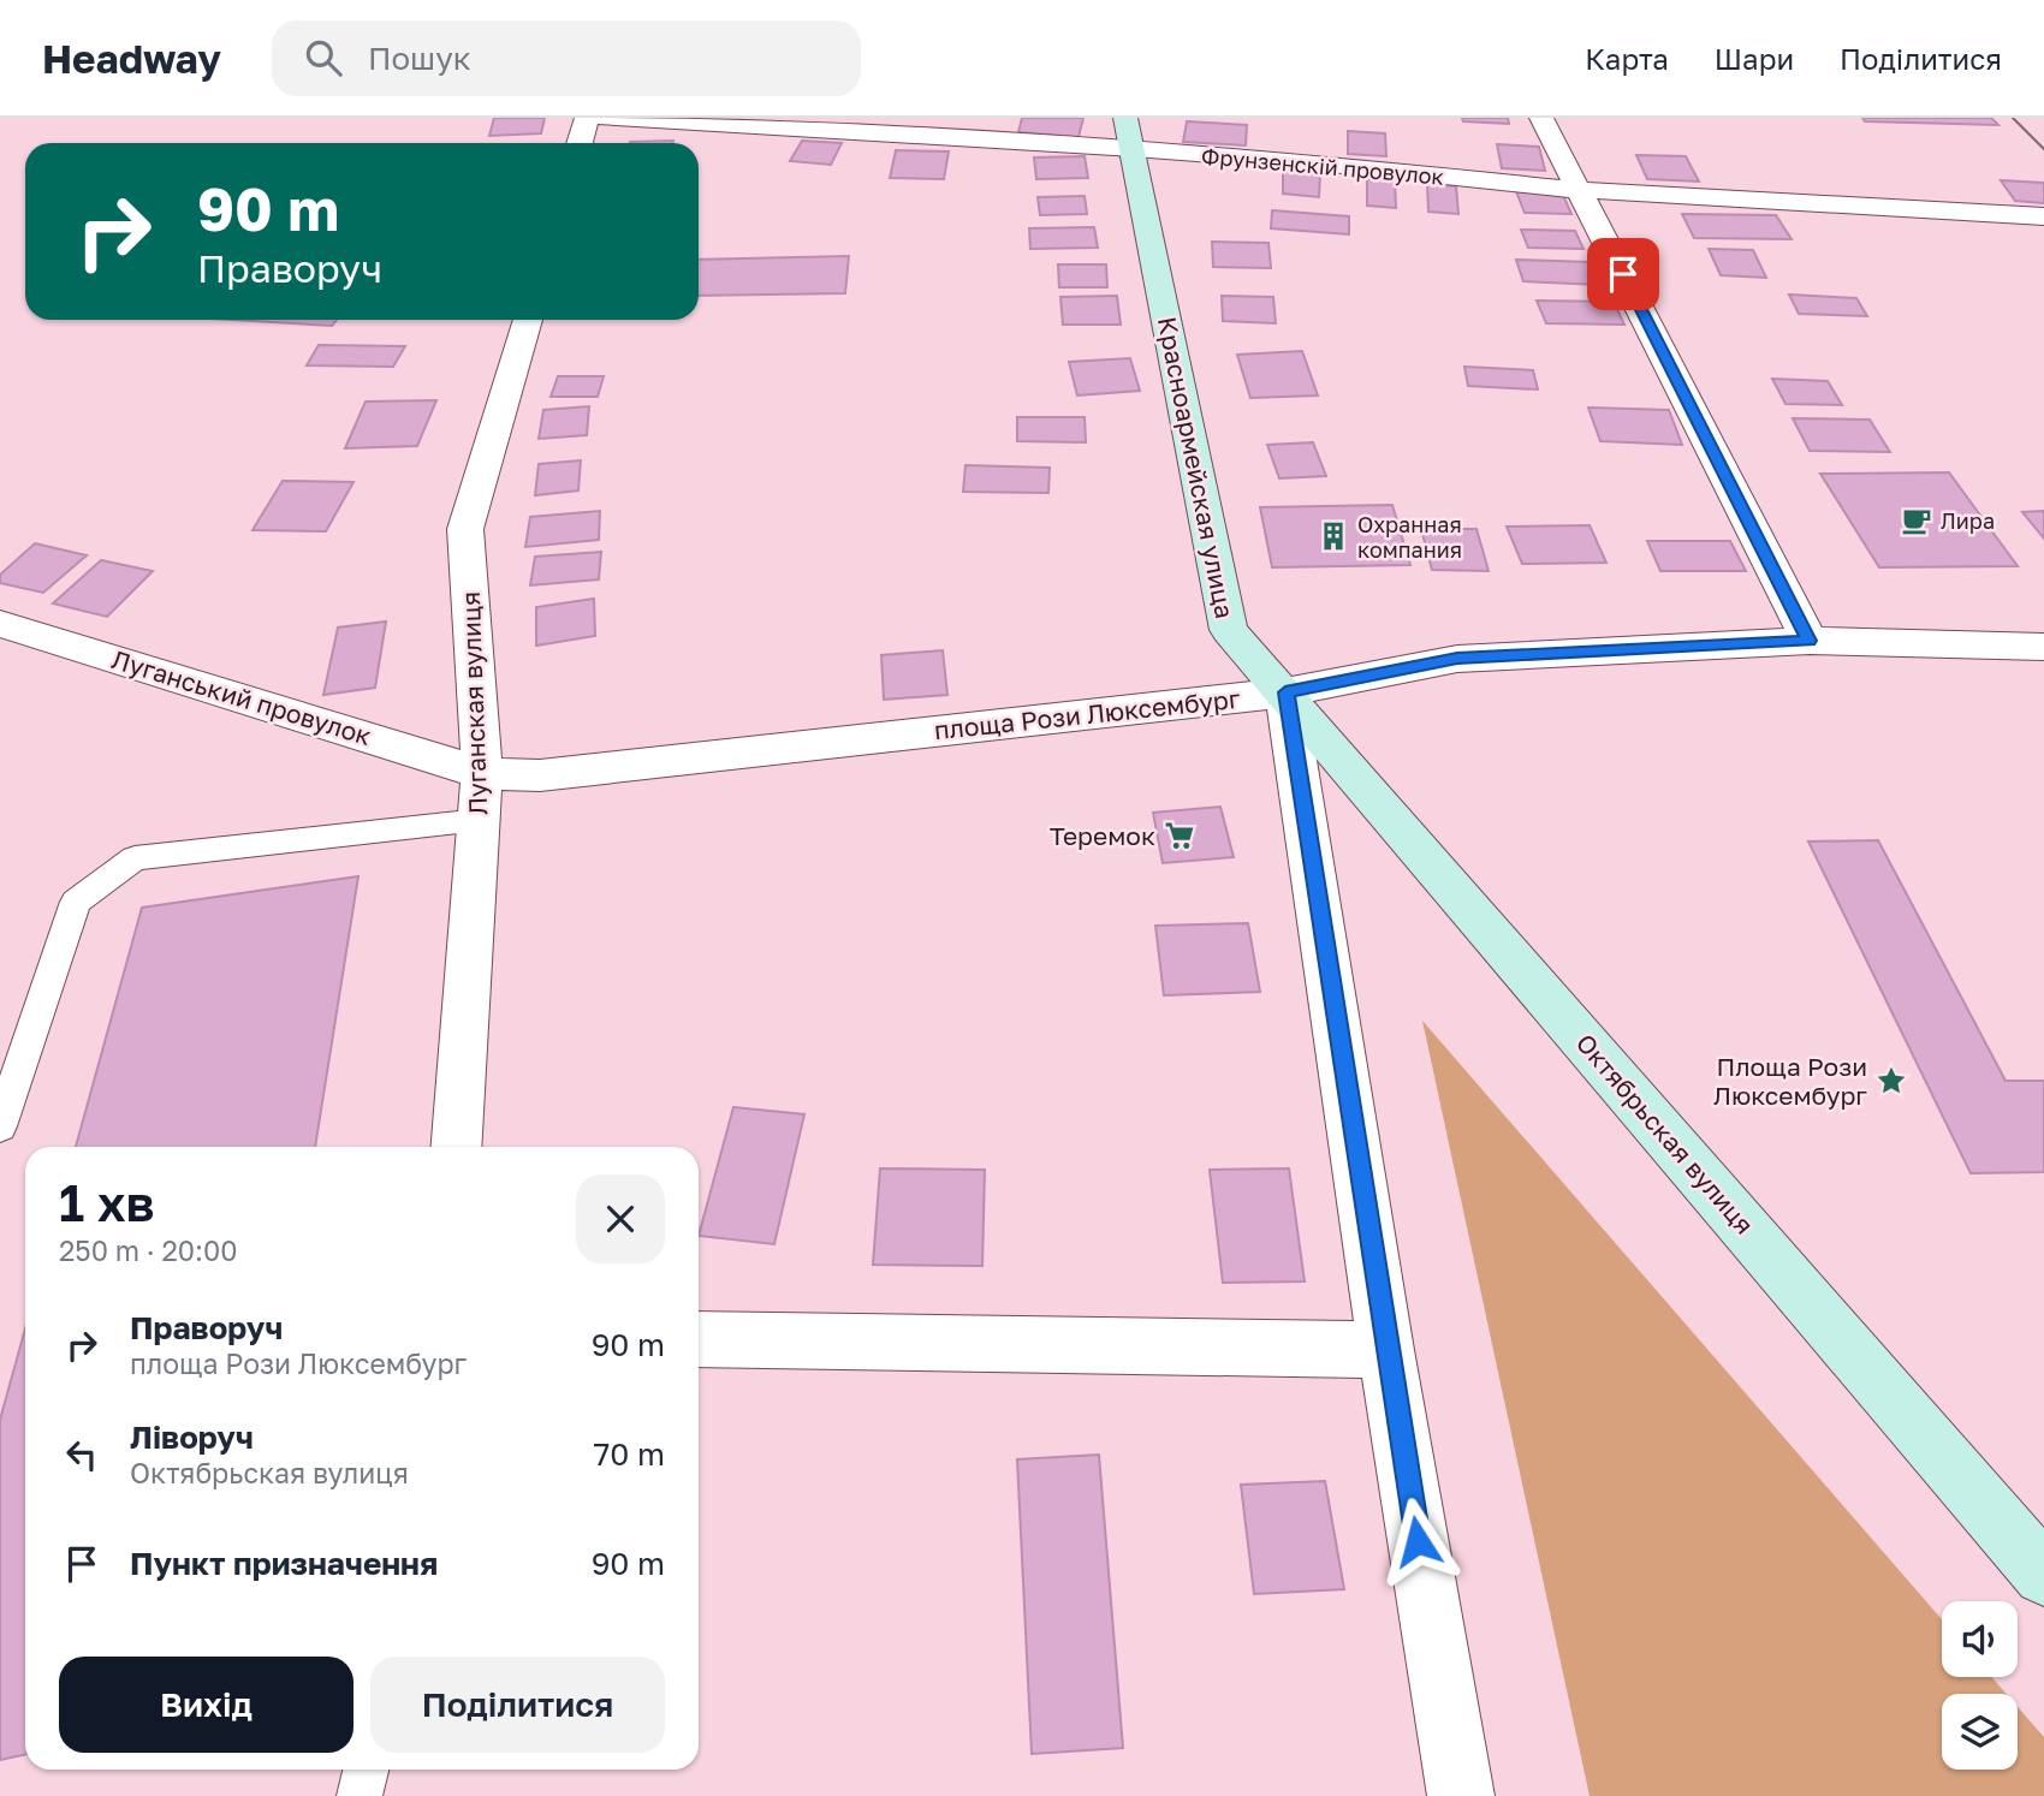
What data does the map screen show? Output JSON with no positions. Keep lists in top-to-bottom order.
{
  "streets": {
    "street": [
      "Фрунзенскій провулок",
      "Красноармейская улица",
      "Луганський провулок",
      "Луганская вулиця",
      "площа Рози Люксембург",
      "Октябрьская вулиця"
    ]
  },
  "crossings": [
    ["Фрунзенскій провулок", "Красноармейская улица"],
    ["Красноармейская улица", "площа Рози Люксембург"],
    ["Красноармейская улица", "Октябрьская вулиця"],
    ["Луганський провулок", "Луганская вулиця"],
    ["Луганський провулок", "площа Рози Люксембург"],
    ["Луганская вулиця", "площа Рози Люксембург"],
    ["площа Рози Люксембург", "Октябрьская вулиця"]
  ],
  "places": {
    "cafe": ["Лира"],
    "building": ["Охранная компания"],
    "supermarket": ["Теремок"],
    "place": ["Площа Рози Люксембург"]
  },
  "page": {
    "header": "Headway",
    "search": "Пошук",
    "nav": ["Карта", "Шари", "Поділитися"],
    "turn": ["90 m", "Праворуч"],
    "heading": ["1 хв", "250 m · 20:00"],
    "list": [
      {
        "name": "Праворуч",
        "note": "площа Рози Люксембург",
        "value": "90 m"
      },
      {
        "name": "Ліворуч",
        "note": "Октябрьская вулиця",
        "value": "70 m"
      },
      {
        "name": "Пункт призначення",
        "value": "90 m"
      }
    ],
    "buttons": ["Вихід", "Поділитися"]
  }
}
